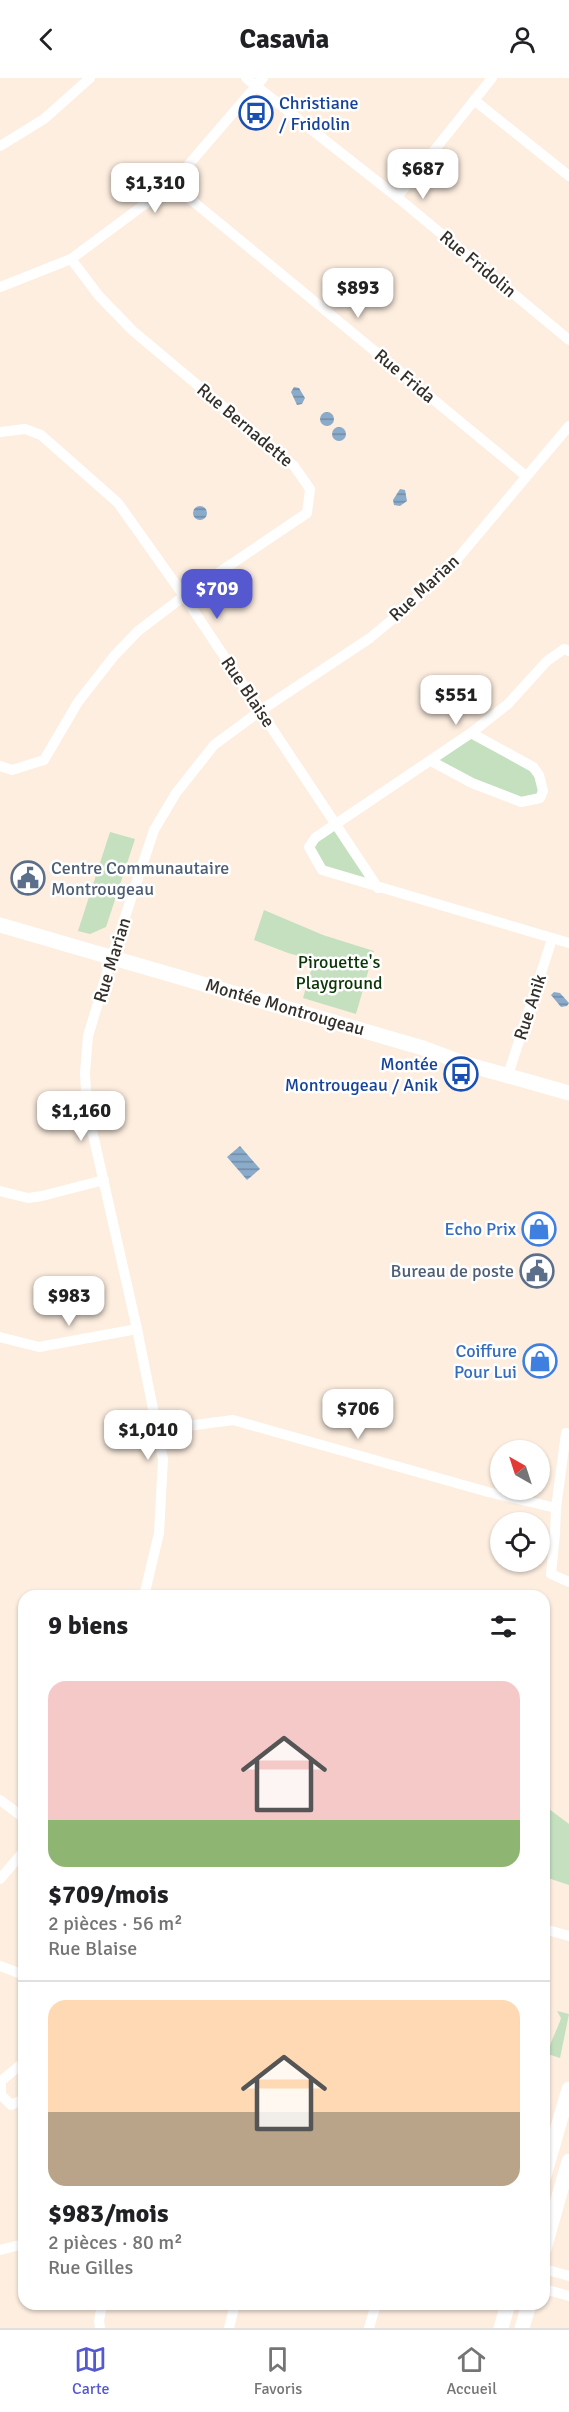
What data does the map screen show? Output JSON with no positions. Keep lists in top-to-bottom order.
{
  "streets": {
    "street": [
      "Rue Fridolin",
      "Rue Frida",
      "Rue Bernadette",
      "Rue Marian",
      "Rue Blaise",
      "Montée Montrougeau",
      "Rue Anik"
    ]
  },
  "crossings": [
    ["Rue Frida", "Rue Marian"],
    ["Rue Bernadette", "Rue Blaise"],
    ["Rue Marian", "Rue Blaise"],
    ["Rue Marian", "Montée Montrougeau"],
    ["Montée Montrougeau", "Rue Anik"]
  ],
  "parks": ["Pirouette's Playground"],
  "places": {
    "bus stop": ["Christiane / Fridolin", "Montée Montrougeau / Anik"],
    "public building": ["Centre Communautaire Montrougeau", "Bureau de poste"],
    "shop": ["Echo Prix", "Coiffure Pour Lui"]
  },
  "north": "top left",
  "page": {
    "header": "Casavia",
    "price": [
      "$687",
      "$1,310",
      "$893",
      "$709",
      "$551",
      "$1,160",
      "$983",
      "$706",
      "$1,010"
    ],
    "heading": "9 biens",
    "list": [
      {
        "name": "$709/mois",
        "note": "2 pièces · 56 m² · Rue Blaise"
      },
      {
        "name": "$983/mois",
        "note": "2 pièces · 80 m² · Rue Gilles"
      }
    ],
    "tabs": ["Carte", "Favoris", "Accueil"]
  }
}
